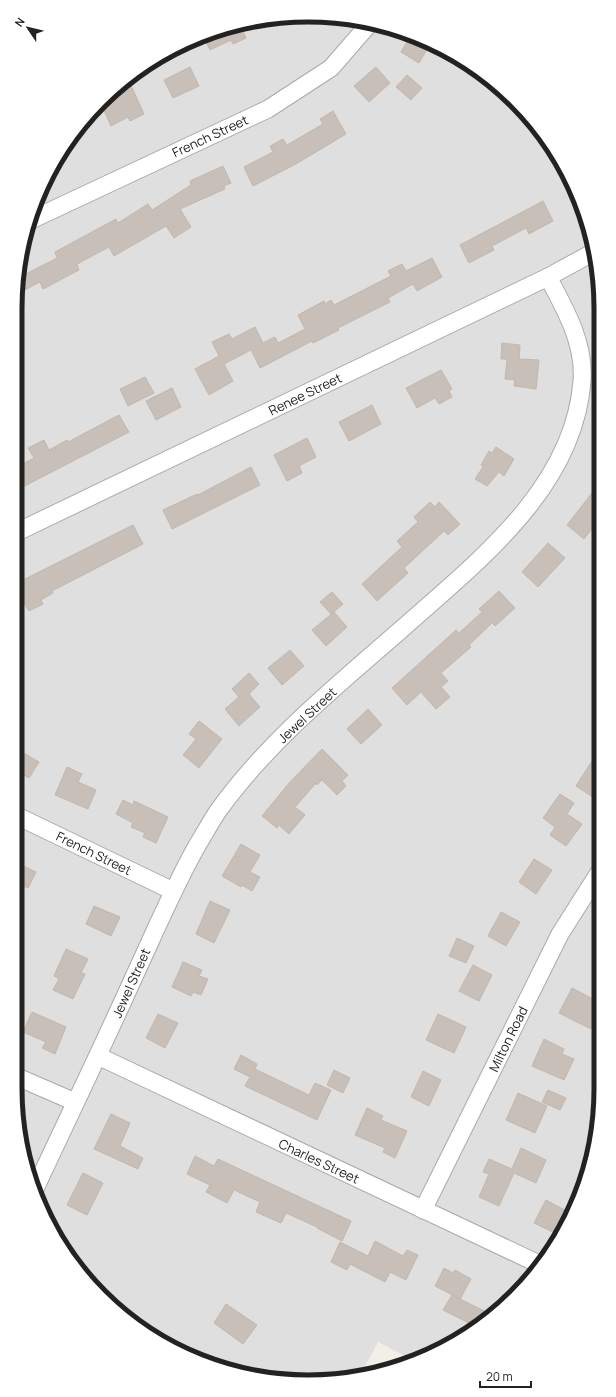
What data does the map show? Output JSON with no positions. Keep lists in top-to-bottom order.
{
  "streets": {
    "street": [
      "French Street",
      "Renee Street",
      "Jewel Street",
      "Milton Road",
      "Charles Street"
    ]
  },
  "crossings": [
    ["French Street", "Jewel Street"],
    ["Renee Street", "Jewel Street"],
    ["Jewel Street", "Charles Street"],
    ["Milton Road", "Charles Street"]
  ],
  "scale_bar": "20 m",
  "north": "top left"
}
